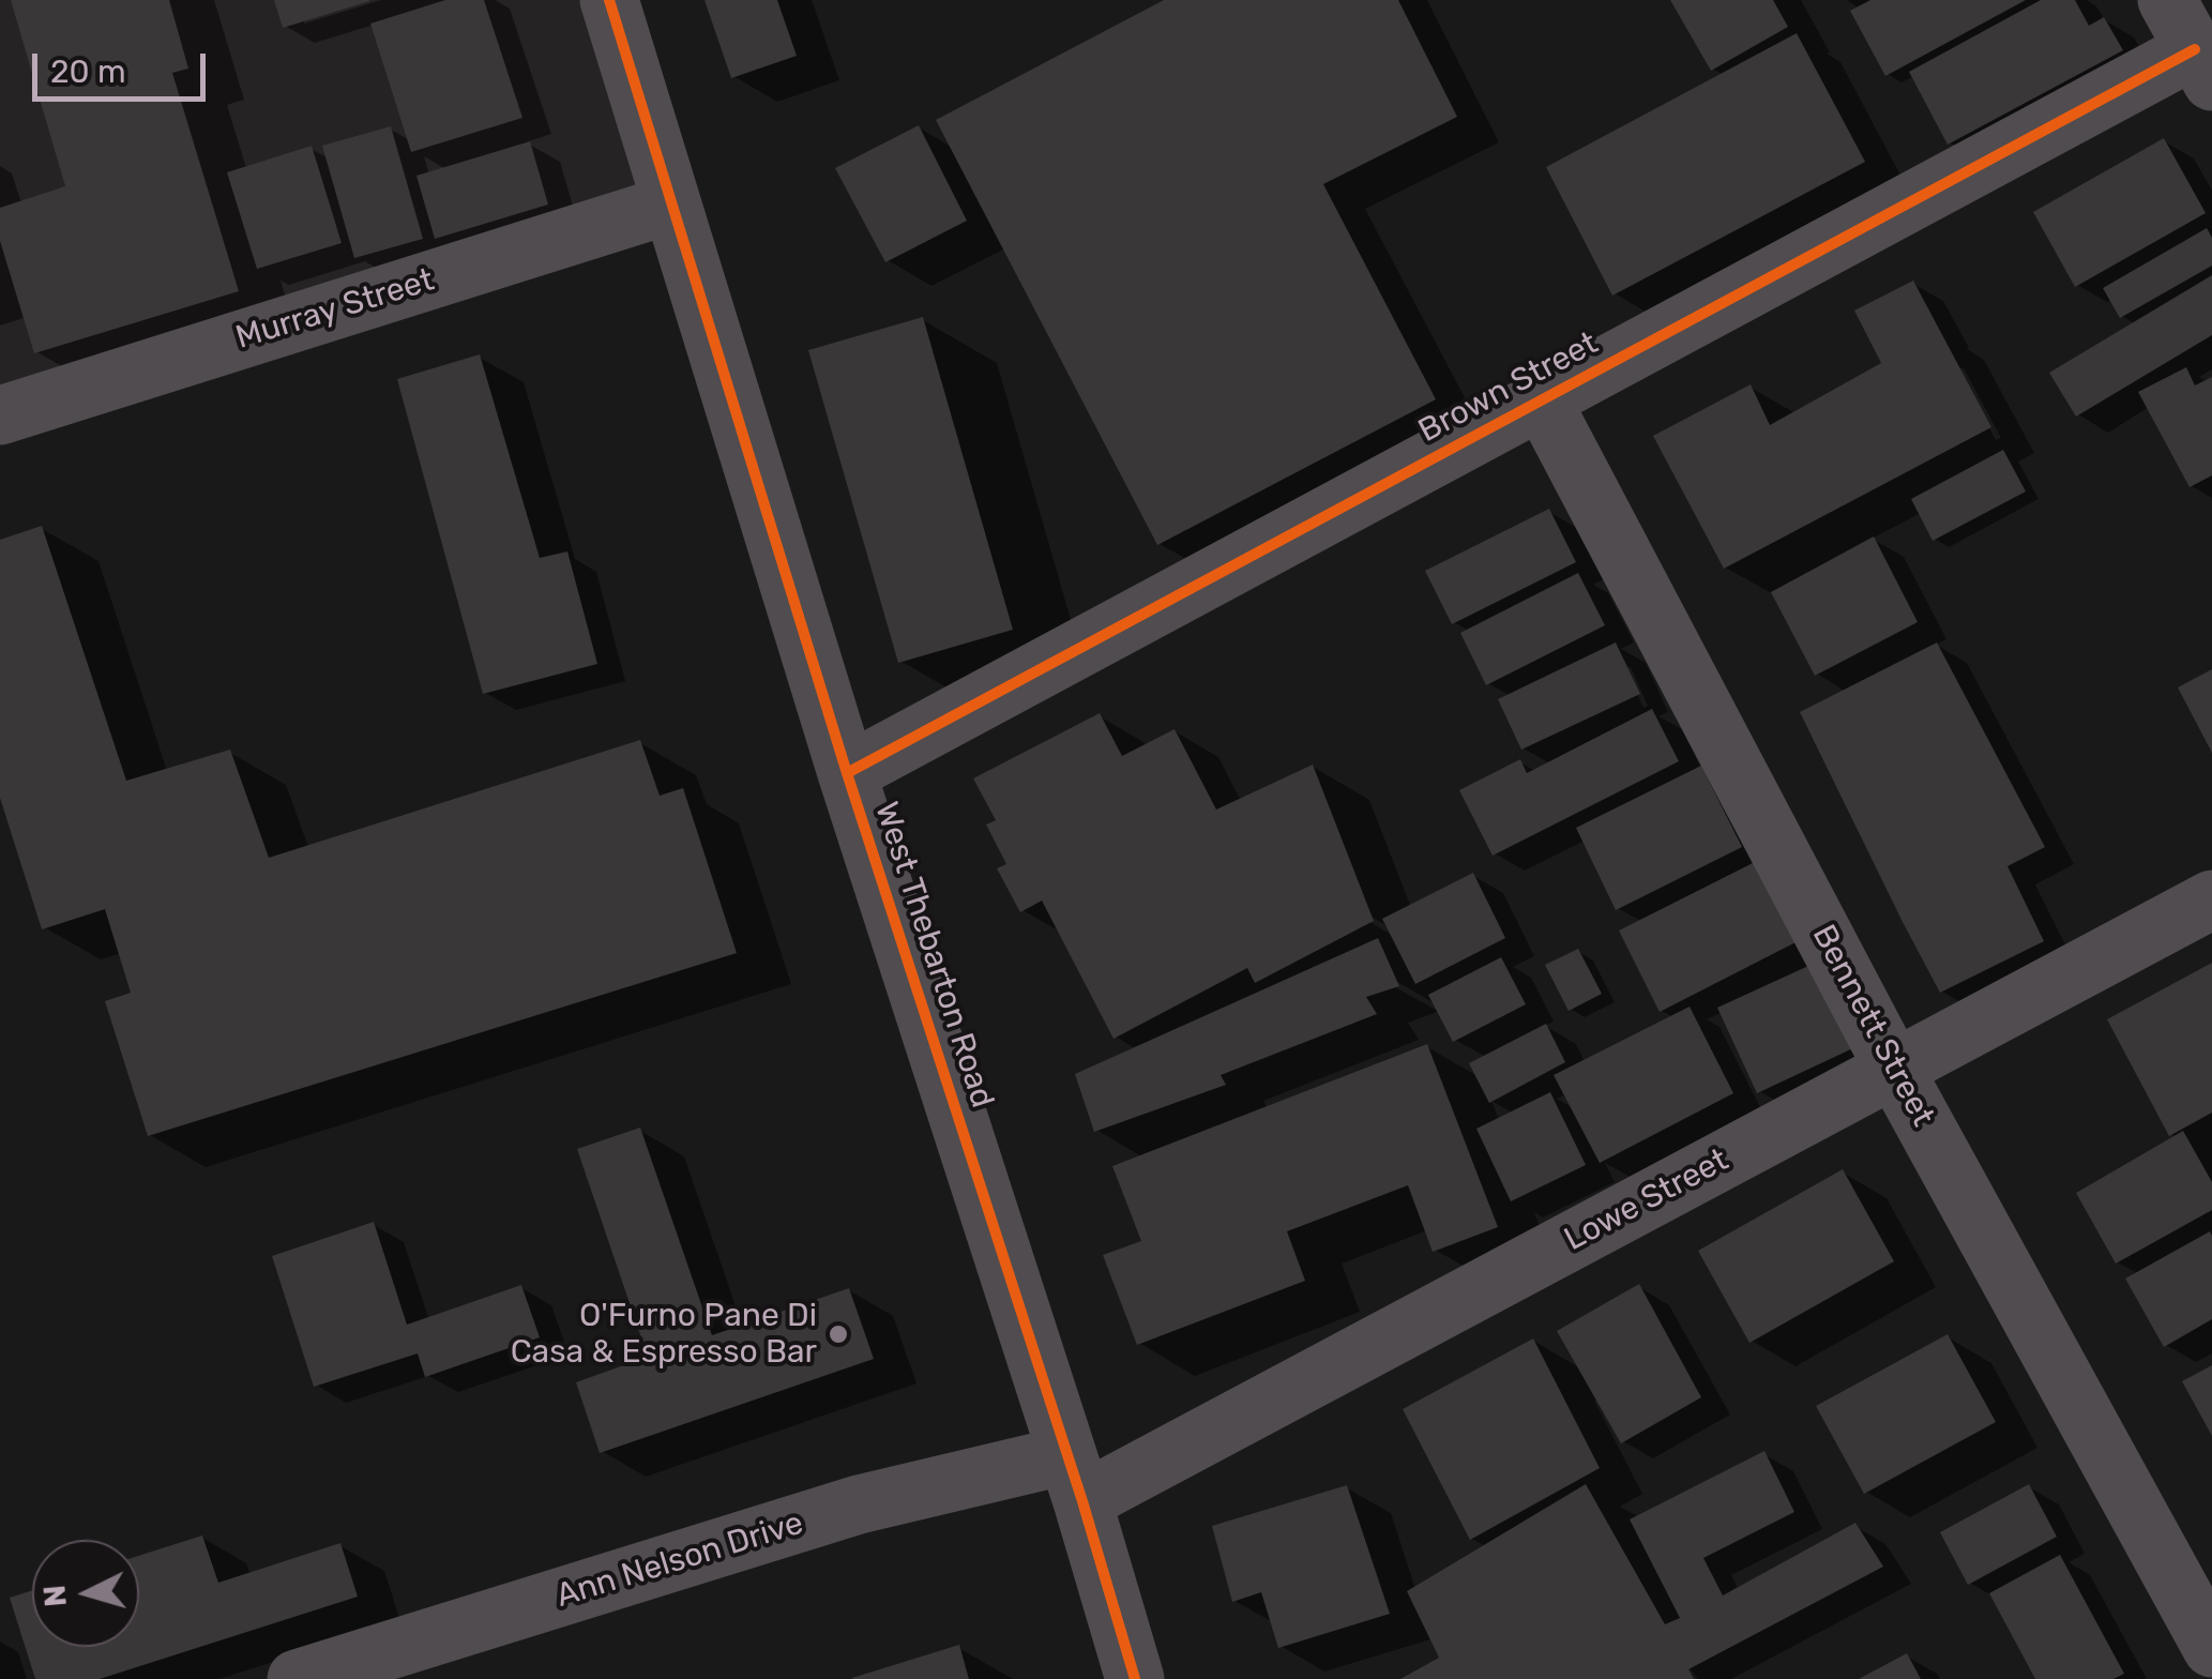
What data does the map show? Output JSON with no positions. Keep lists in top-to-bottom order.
{
  "streets": {
    "street": [
      "Murray Street",
      "Brown Street",
      "West Thebarton Road",
      "Bennett Street",
      "Lowe Street",
      "Ann Nelson Drive"
    ]
  },
  "crossings": [
    ["Murray Street", "West Thebarton Road"],
    ["Brown Street", "West Thebarton Road"],
    ["Brown Street", "Bennett Street"],
    ["West Thebarton Road", "Lowe Street"],
    ["West Thebarton Road", "Ann Nelson Drive"],
    ["Bennett Street", "Lowe Street"],
    ["Lowe Street", "Ann Nelson Drive"]
  ],
  "places": ["O'Furno Pane Di Casa & Espresso Bar"],
  "scale_bar": "20 m",
  "north": "left"
}
